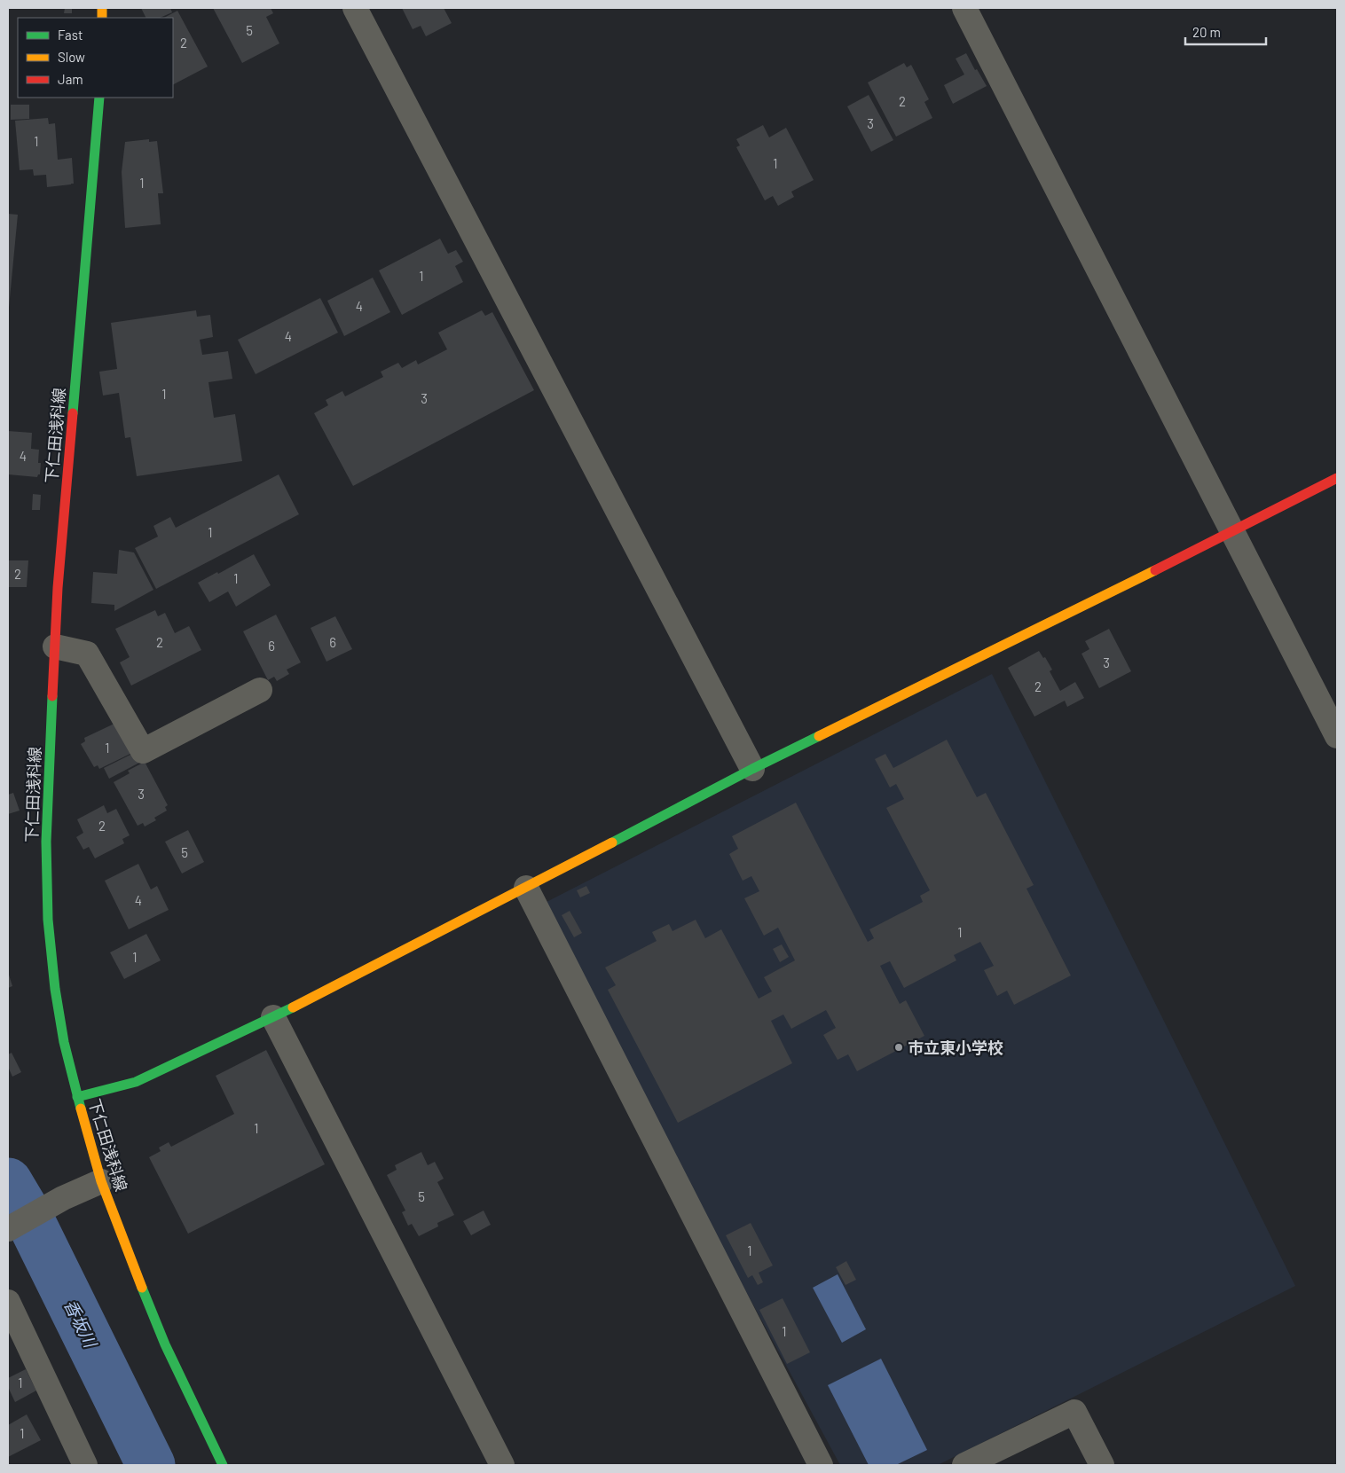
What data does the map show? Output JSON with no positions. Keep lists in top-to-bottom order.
{
  "streets": {
    "main road": ["下仁田浅科線"]
  },
  "water": ["香坂川"],
  "places": ["市立東小学校"],
  "house_numbers": [
    "5",
    "2",
    "2",
    "3",
    "1",
    "1",
    "1",
    "1",
    "4",
    "4",
    "1",
    "3",
    "4",
    "1",
    "2",
    "1",
    "2",
    "6",
    "6",
    "3",
    "2",
    "1",
    "3",
    "2",
    "5",
    "4",
    "1",
    "1",
    "1",
    "5",
    "1",
    "1",
    "1",
    "1"
  ],
  "legend": ["Fast", "Slow", "Jam"],
  "scale_bar": "20 m"
}
